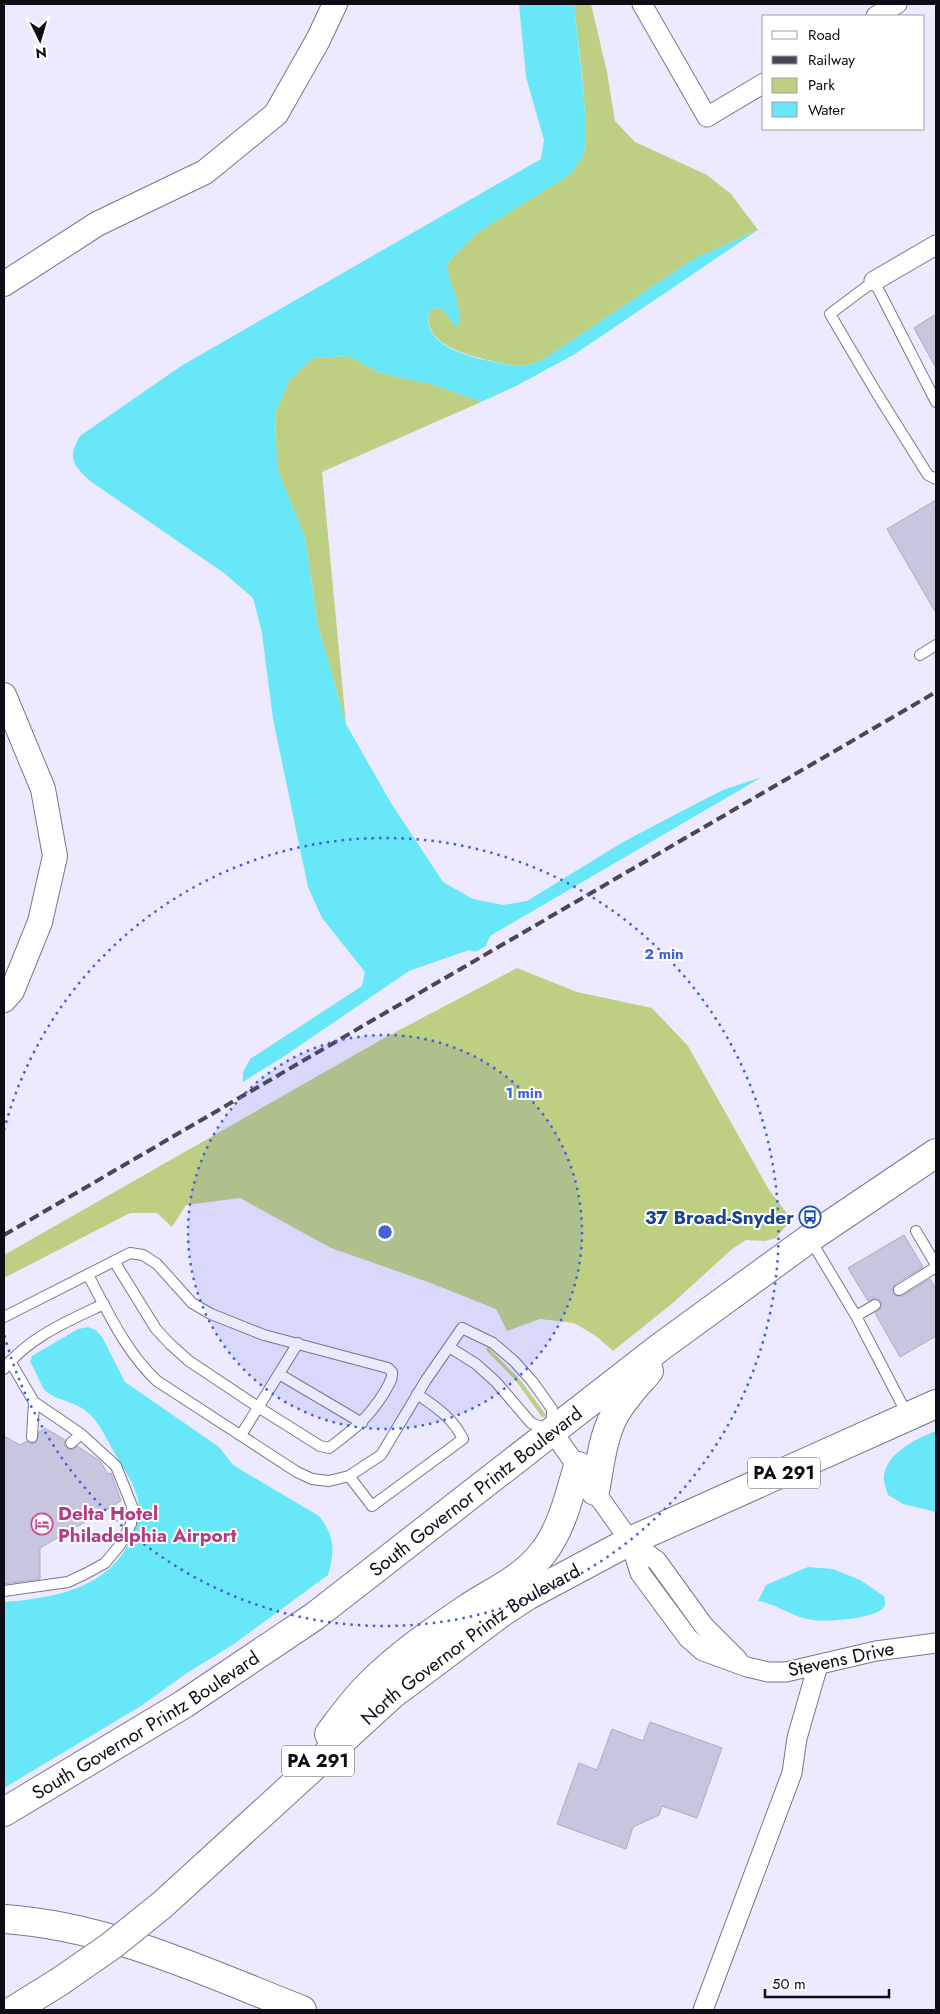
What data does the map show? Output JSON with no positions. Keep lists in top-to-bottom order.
{
  "streets": {
    "main road": ["PA 291", "South Governor Printz Boulevard", "North Governor Printz Boulevard"],
    "street": ["Stevens Drive"]
  },
  "crossings": [
    ["South Governor Printz Boulevard", "Stevens Drive"],
    ["North Governor Printz Boulevard", "Stevens Drive"]
  ],
  "places": {
    "bus stop": ["37 Broad-Snyder"],
    "hotel": ["Delta Hotel Philadelphia Airport"]
  },
  "legend": [
    "Road",
    "Railway",
    "Park",
    "Water"
  ],
  "scale_bar": "50 m",
  "north": "bottom",
  "rings": ["2 min", "1 min"]
}
